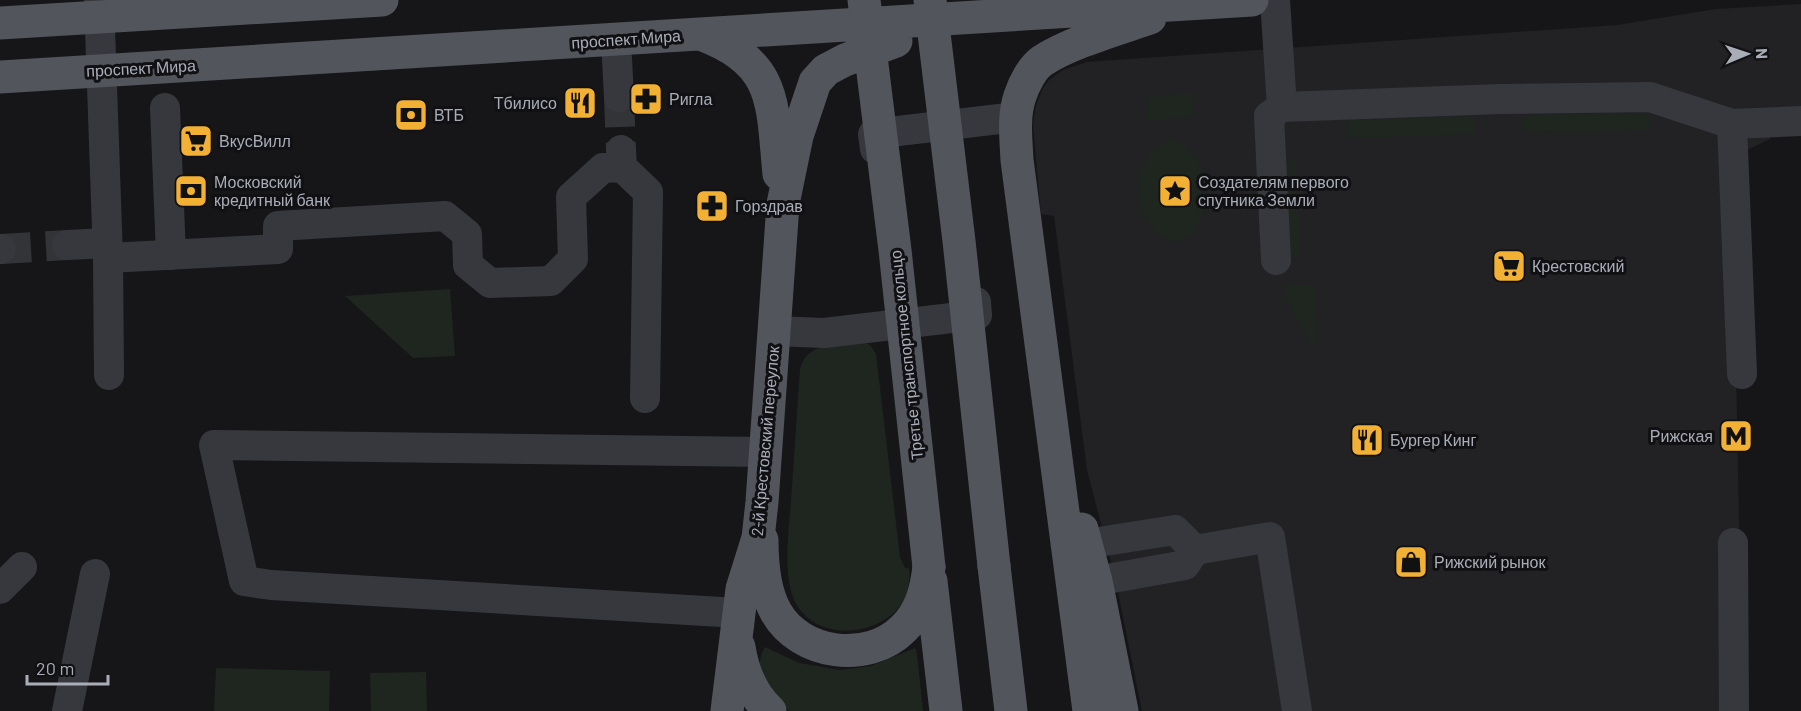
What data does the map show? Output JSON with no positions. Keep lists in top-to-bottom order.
{
  "streets": {
    "main road": ["проспект Мира", "Третье транспортное кольцо", "2-й Крестовский переулок"]
  },
  "crossings": [
    ["проспект Мира", "2-й Крестовский переулок"]
  ],
  "places": {
    "pharmacy": ["Ригла", "Горздрав"],
    "restaurant": ["Тбилисо", "Бургер Кинг"],
    "bank": ["ВТБ", "Московский кредитный банк"],
    "supermarket": ["ВкусВилл", "Крестовский"],
    "place": ["Создателям первого спутника Земли"],
    "metro station": ["Рижская"],
    "shop": ["Рижский рынок"]
  },
  "scale_bar": "20 m",
  "north": "right"
}
